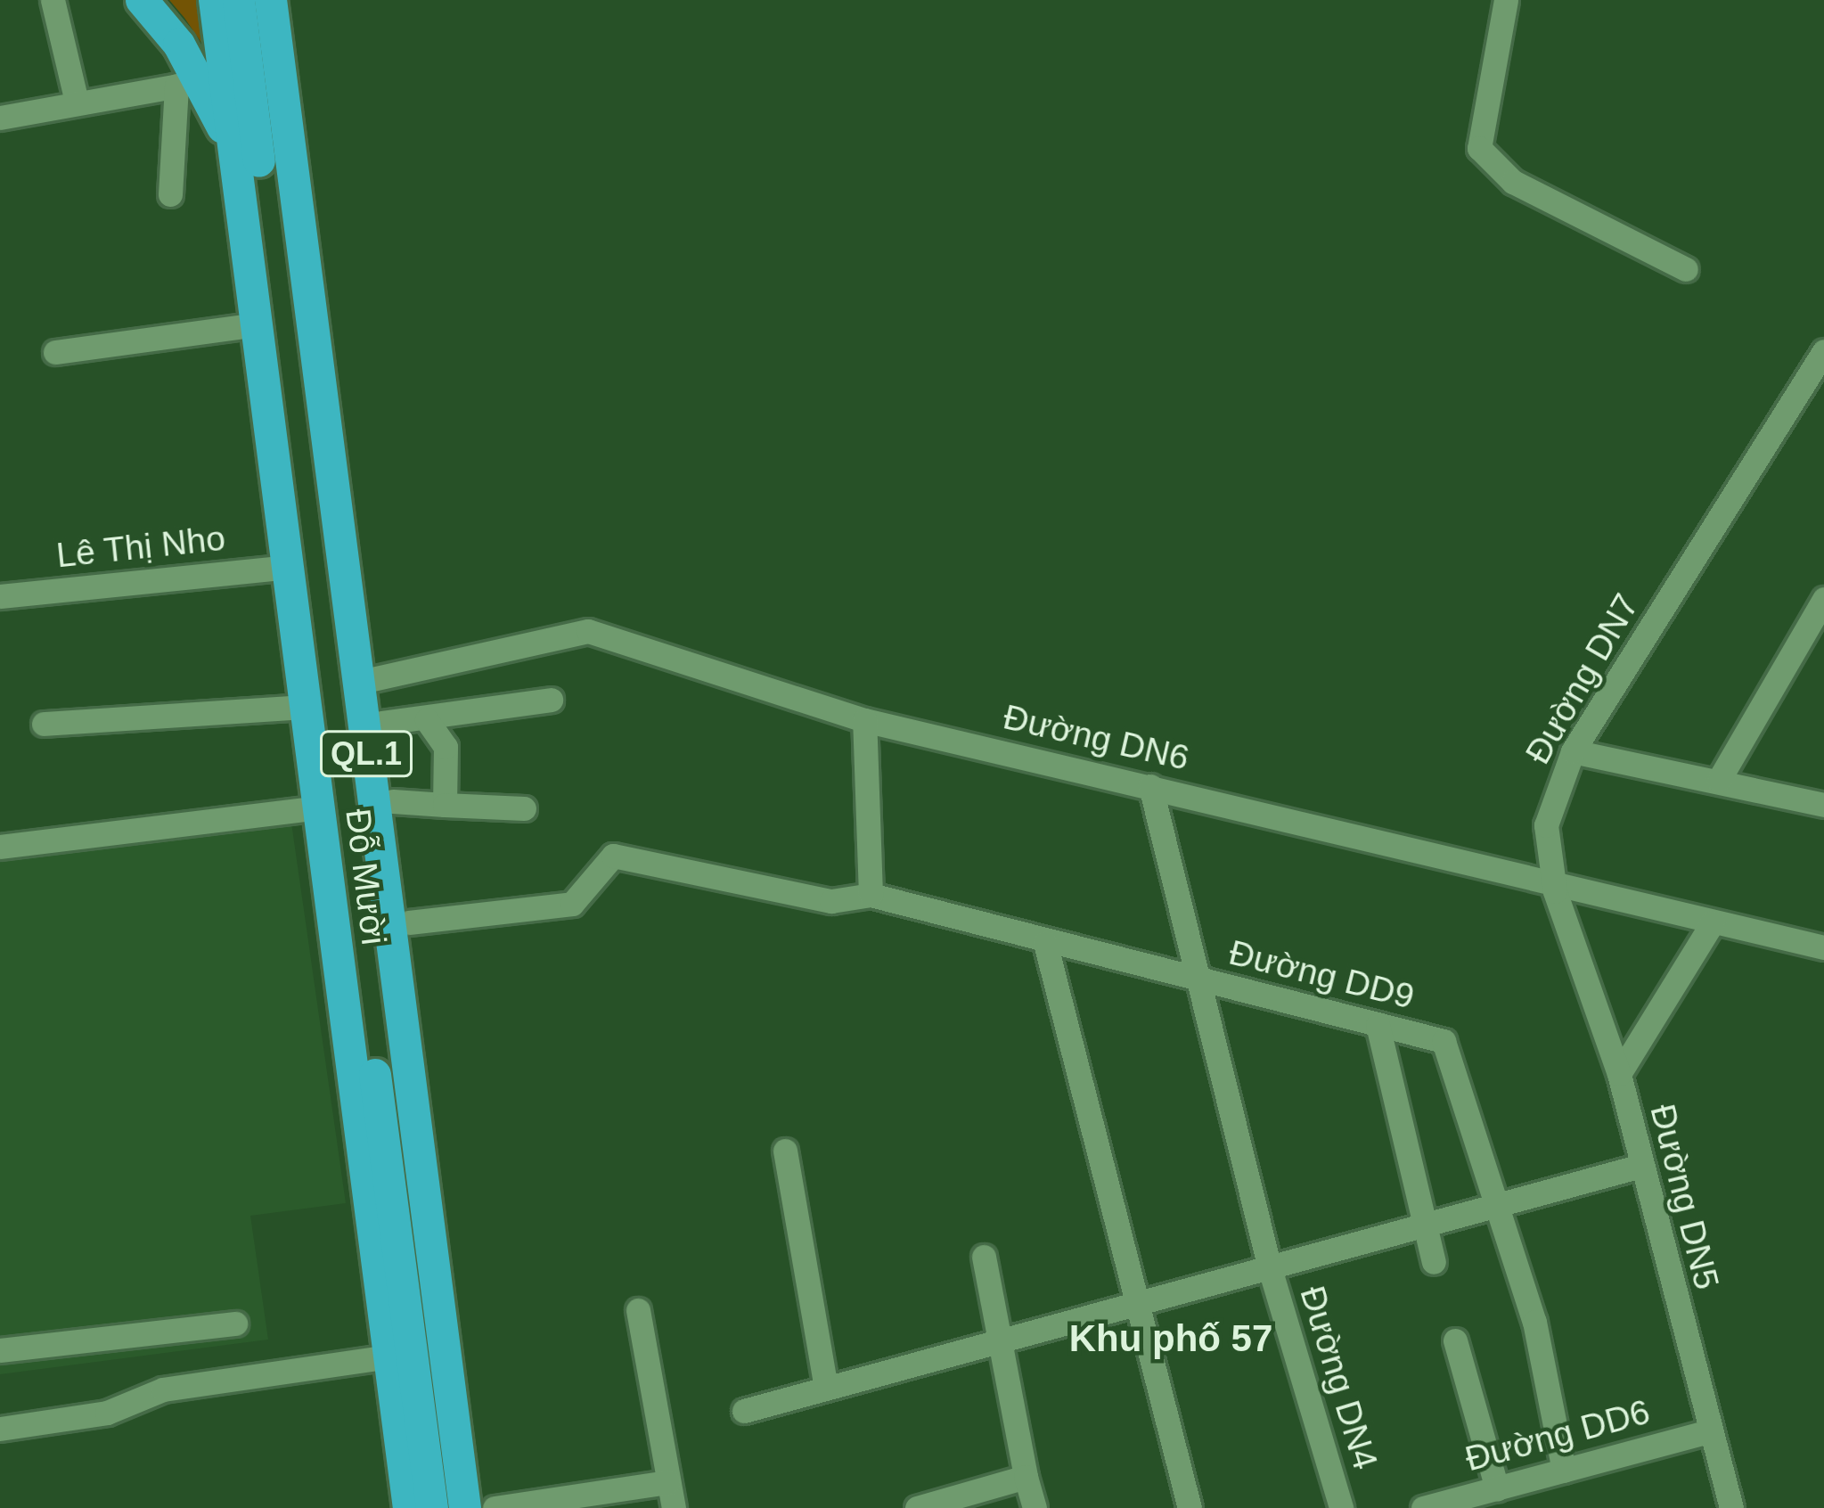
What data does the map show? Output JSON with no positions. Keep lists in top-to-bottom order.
{
  "streets": {
    "highway": ["QL.1", "Đỗ Mười"],
    "street": [
      "Lê Thị Nho",
      "Đường DN7",
      "Đường DN6",
      "Đường DD9",
      "Đường DN5",
      "Đường DN4",
      "Đường DD6"
    ]
  },
  "crossings": [
    ["Lê Thị Nho", "Đỗ Mười"],
    ["Đường DN7", "Đường DN6"],
    ["Đường DN7", "Đường DN5"],
    ["Đường DN6", "Đỗ Mười"],
    ["Đường DN6", "Đường DN5"],
    ["Đỗ Mười", "Đường DD9"],
    ["Đường DD9", "Đường DN4"],
    ["Đường DN5", "Đường DD6"]
  ],
  "districts": ["Khu phố 57"]
}
